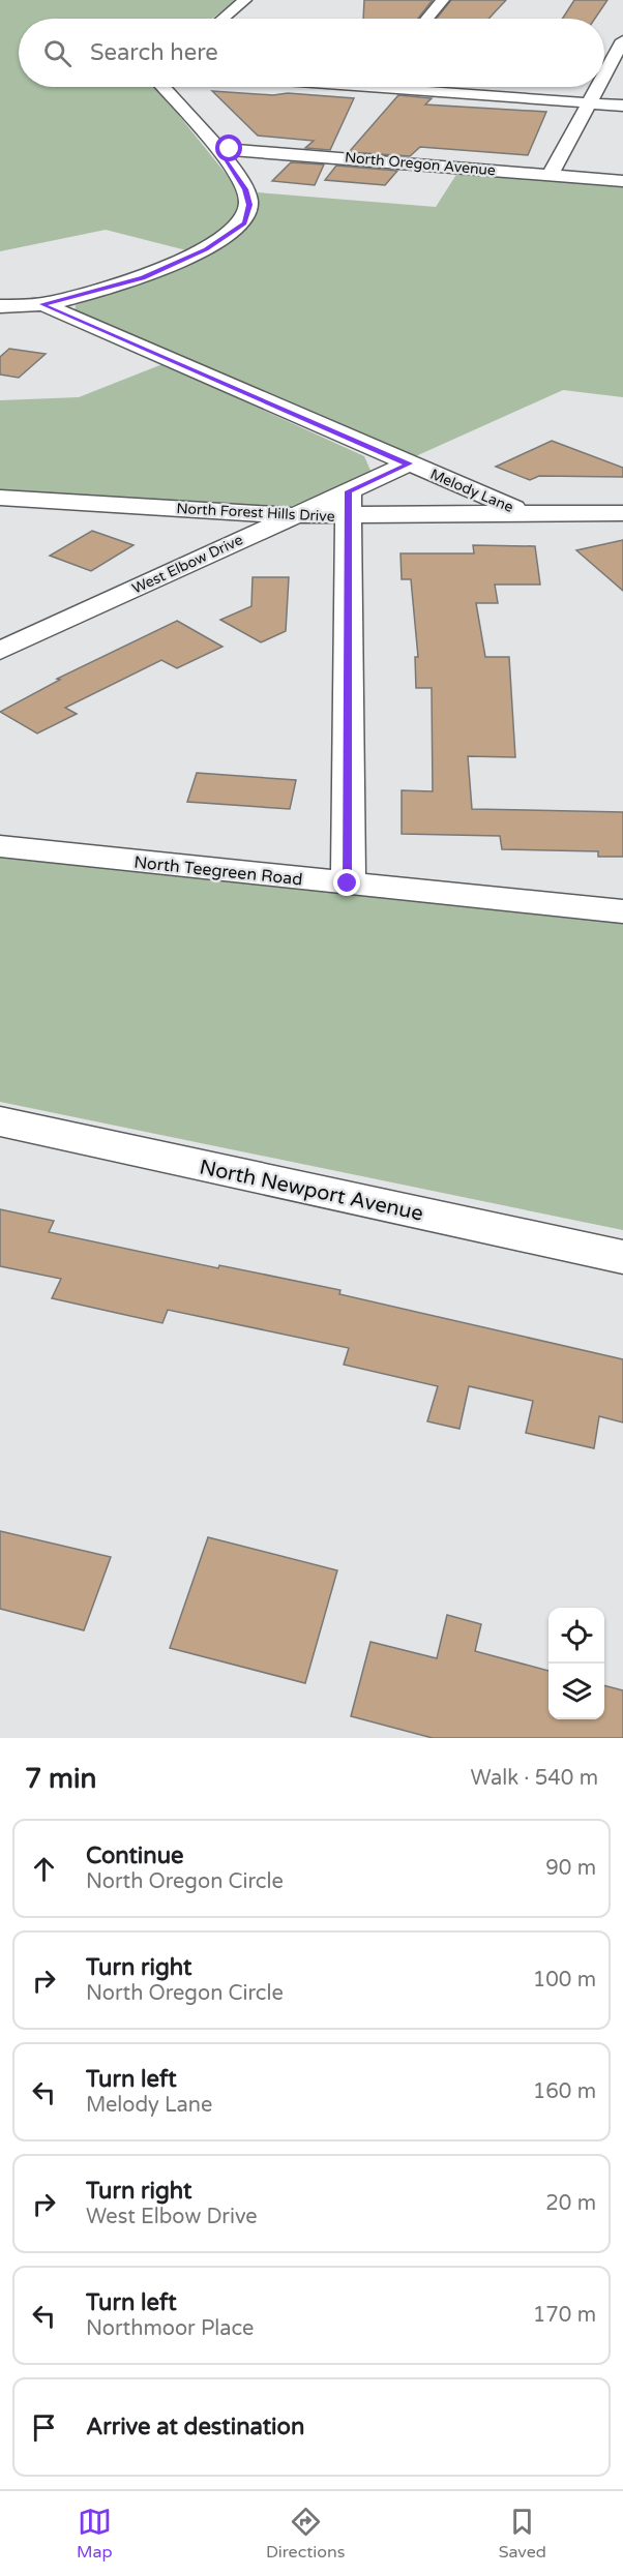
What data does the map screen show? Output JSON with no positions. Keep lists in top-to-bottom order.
{
  "streets": {
    "street": [
      "North Oregon Avenue",
      "Melody Lane",
      "North Forest Hills Drive",
      "West Elbow Drive",
      "North Teegreen Road",
      "North Newport Avenue"
    ]
  },
  "crossings": [
    ["Melody Lane", "North Forest Hills Drive"],
    ["Melody Lane", "West Elbow Drive"],
    ["North Forest Hills Drive", "West Elbow Drive"]
  ],
  "page": {
    "search": "Search here",
    "heading": ["7 min", "Walk · 540 m"],
    "list": [
      ["Continue", "North Oregon Circle", "90 m"],
      ["Turn right", "North Oregon Circle", "100 m"],
      ["Turn left", "Melody Lane", "160 m"],
      ["Turn right", "West Elbow Drive", "20 m"],
      ["Turn left", "Northmoor Place", "170 m"],
      "Arrive at destination"
    ],
    "nav": ["Map", "Directions", "Saved"]
  }
}
